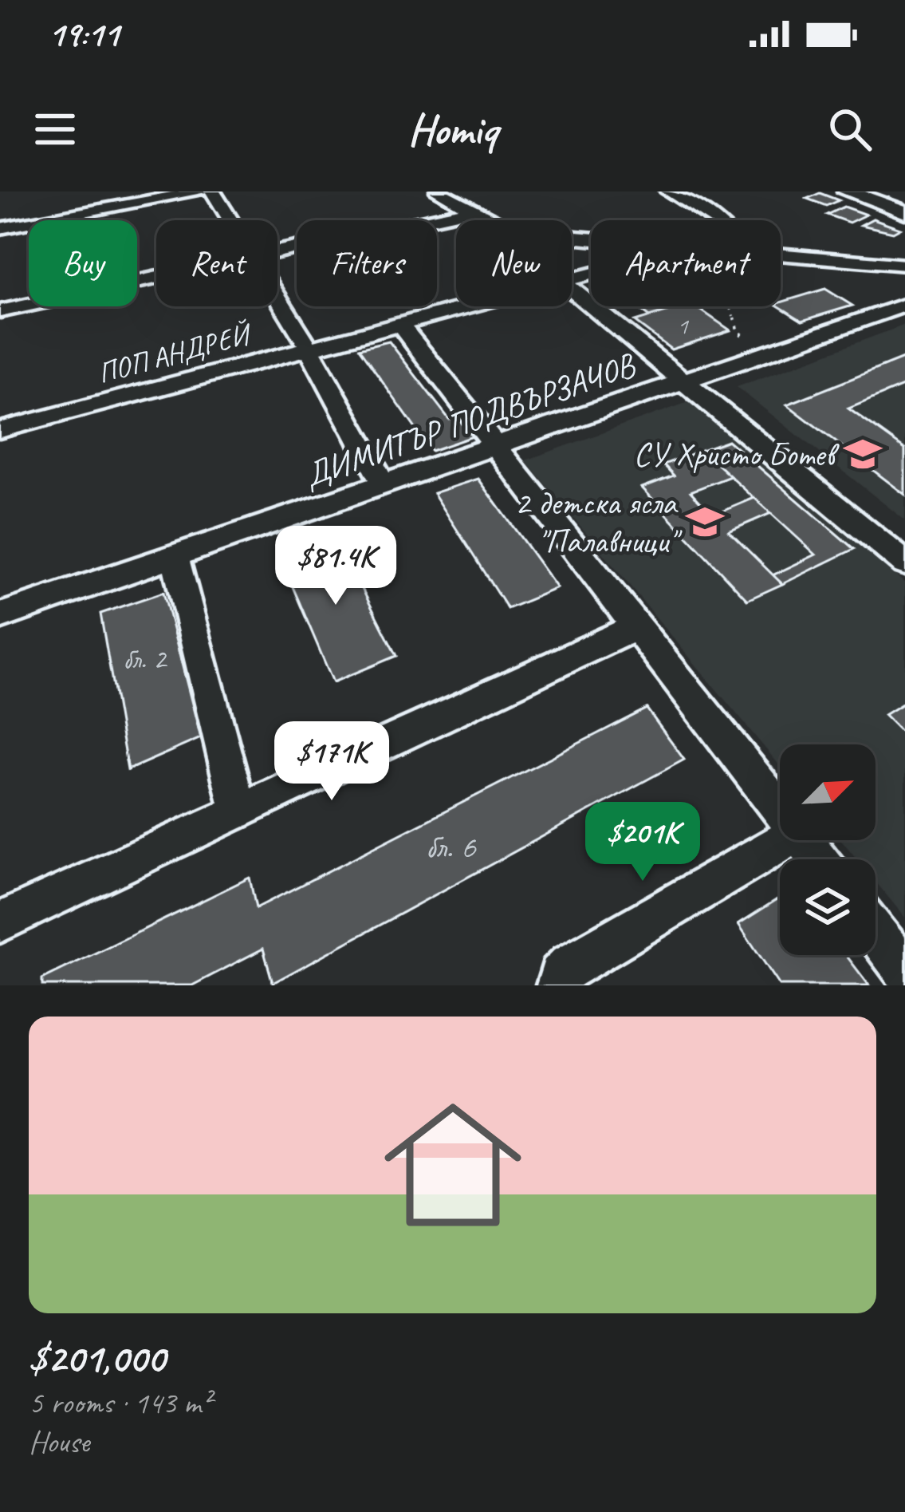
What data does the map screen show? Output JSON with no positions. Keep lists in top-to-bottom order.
{
  "streets": {
    "street": ["ПОП АНДРЕЙ", "ДИМИТЪР ПОДВЪРЗАЧОВ"]
  },
  "places": {
    "school or university": ["СУ Христо Ботев", "2 детска ясла \"Палавници\""]
  },
  "house_numbers": ["1", "бл. 2", "бл. 6"],
  "north": "top right",
  "page": {
    "status": "19:11",
    "header": "Homiq",
    "chip": [
      "Buy",
      "Rent",
      "Filters",
      "New",
      "Apartment"
    ],
    "price": ["$81.4K", "$171K", "$201K"],
    "list": [
      {
        "name": "$201,000",
        "note": "5 rooms · 143 m² · House"
      }
    ]
  }
}
